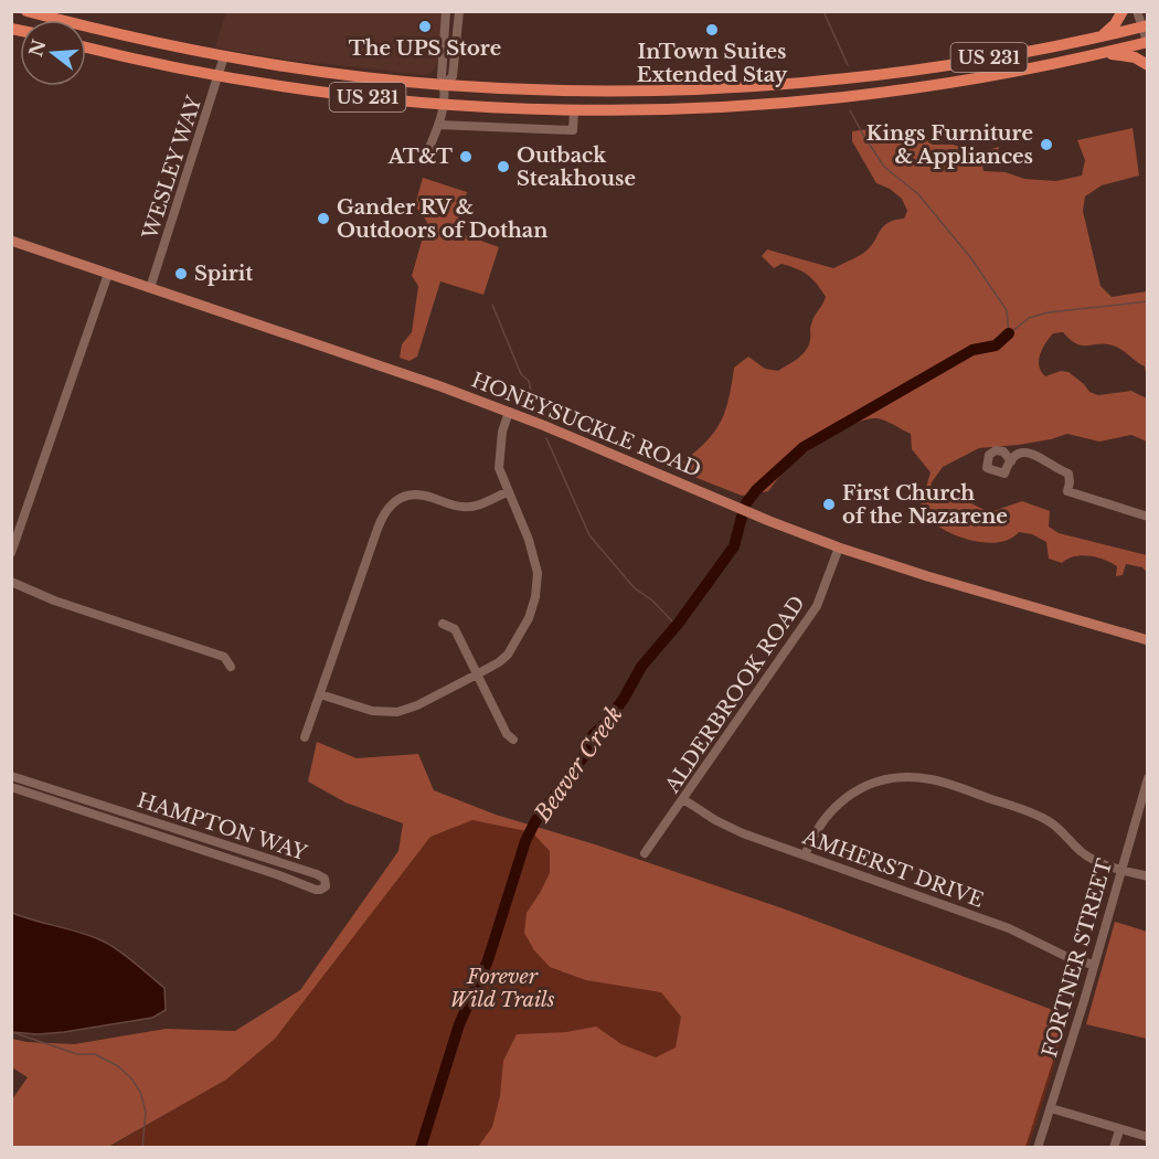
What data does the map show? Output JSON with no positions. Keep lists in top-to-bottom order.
{
  "streets": {
    "highway": ["US 231"],
    "main road": ["HONEYSUCKLE ROAD"],
    "street": [
      "WESLEY WAY",
      "ALDERBROOK ROAD",
      "HAMPTON WAY",
      "AMHERST DRIVE",
      "FORTNER STREET"
    ]
  },
  "crossings": [
    ["US 231", "WESLEY WAY"],
    ["WESLEY WAY", "HONEYSUCKLE ROAD"],
    ["HONEYSUCKLE ROAD", "ALDERBROOK ROAD"],
    ["ALDERBROOK ROAD", "AMHERST DRIVE"],
    ["AMHERST DRIVE", "FORTNER STREET"]
  ],
  "water": ["Beaver Creek"],
  "parks": ["Forever Wild Trails"],
  "places": [
    "The UPS Store",
    "InTown Suites Extended Stay",
    "Kings Furniture & Appliances",
    "AT&T",
    "Outback Steakhouse",
    "Gander RV & Outdoors of Dothan",
    "Spirit",
    "First Church of the Nazarene"
  ],
  "north": "left"
}
